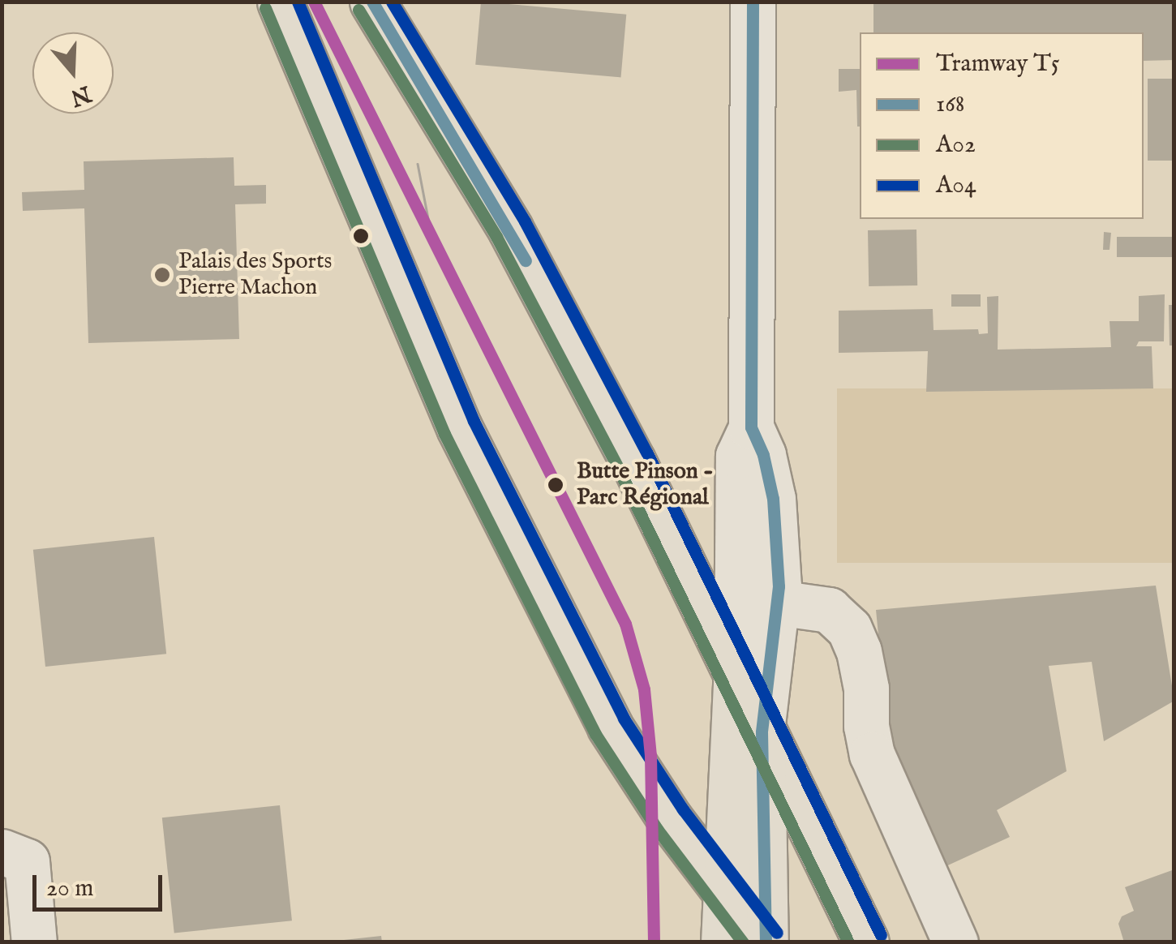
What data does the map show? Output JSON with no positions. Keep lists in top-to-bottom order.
{
  "places": ["Palais des Sports Pierre Machon", "Butte Pinson - Parc Régional"],
  "lines": [
    "tram line T5",
    "transit line 168",
    "transit line A04",
    "transit line A02"
  ],
  "legend": [
    "Tramway T5",
    "168",
    "A02",
    "A04"
  ],
  "scale_bar": "20 m",
  "north": "bottom"
}
